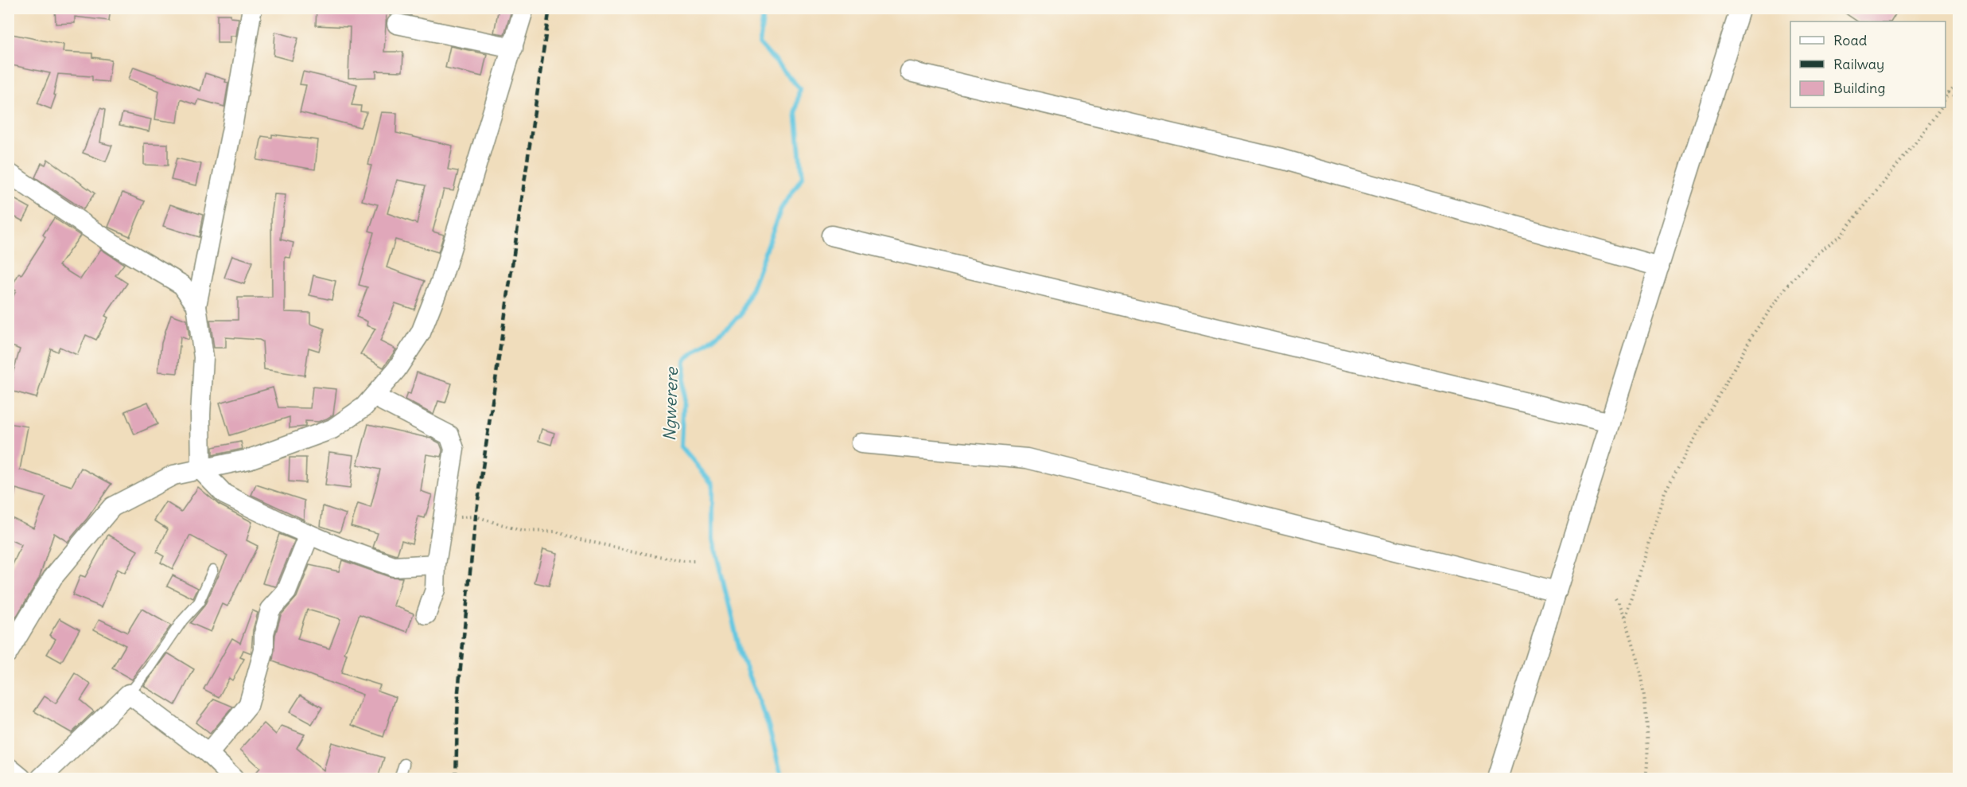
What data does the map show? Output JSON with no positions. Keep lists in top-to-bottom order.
{
  "water": ["Ngwerere"],
  "legend": ["Road", "Railway", "Building"]
}
